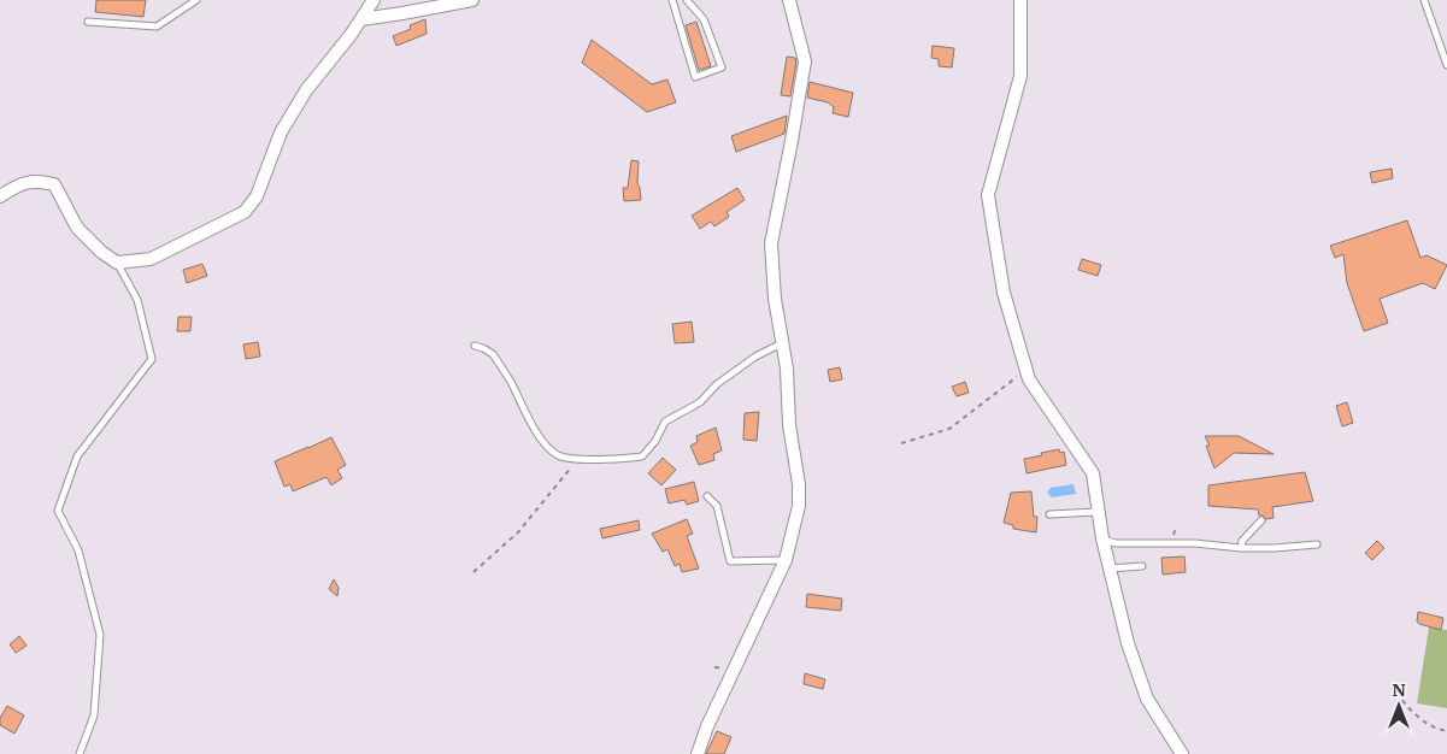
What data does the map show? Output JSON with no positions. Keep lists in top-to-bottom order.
{
  "north": "top"
}
